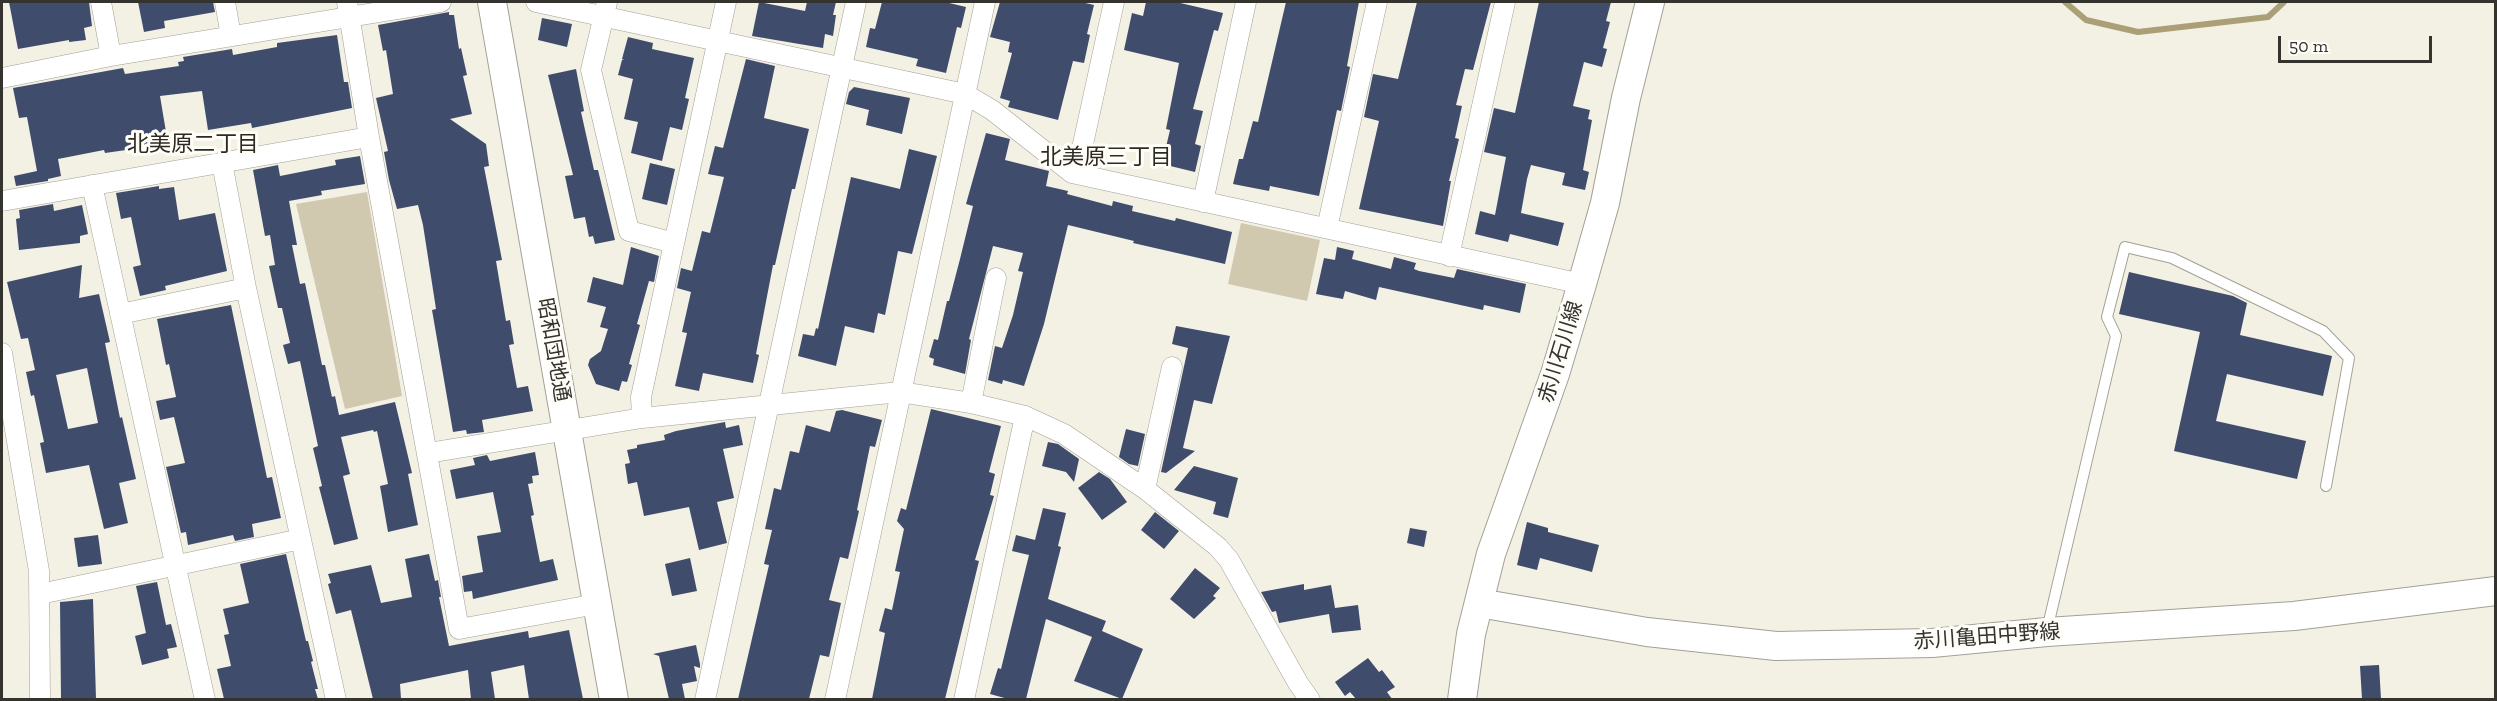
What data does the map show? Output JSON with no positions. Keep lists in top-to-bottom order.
{
  "streets": {
    "street": ["昭和団地通", "赤川石川線", "赤川亀田中野線"]
  },
  "crossings": [
    ["赤川石川線", "赤川亀田中野線"]
  ],
  "districts": ["北美原二丁目", "北美原三丁目"],
  "scale_bar": "50 m"
}
